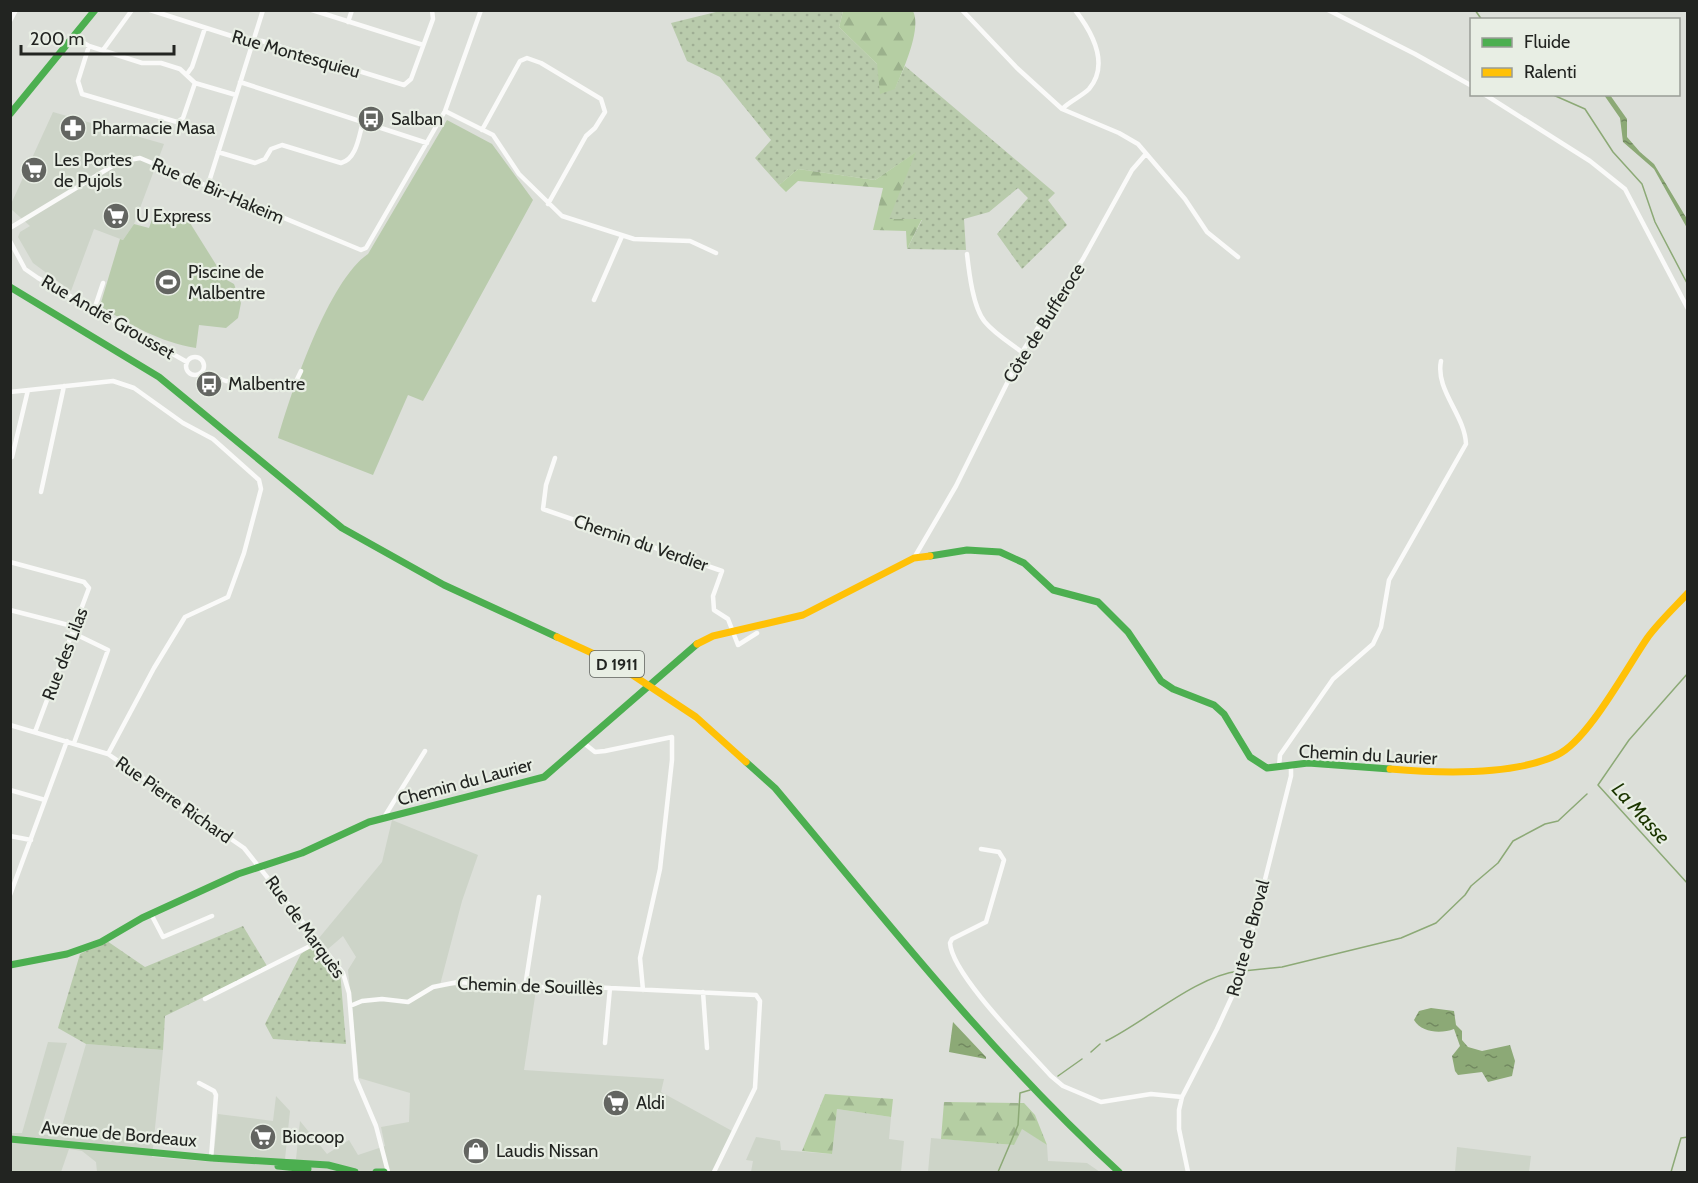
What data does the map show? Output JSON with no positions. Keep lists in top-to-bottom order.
{
  "streets": {
    "main road": ["D 1911", "Chemin du Laurier", "Avenue de Bordeaux"],
    "street": [
      "Rue Montesquieu",
      "Rue de Bir-Hakeim",
      "Rue André Grousset",
      "Côte de Bufferoce",
      "Chemin du Verdier",
      "Rue des Lilas",
      "Rue Pierre Richard",
      "Rue de Marquès",
      "Route de Broval",
      "Chemin de Souillès"
    ]
  },
  "crossings": [
    ["Côte de Bufferoce", "Chemin du Laurier"],
    ["Chemin du Verdier", "Chemin du Laurier"],
    ["Rue des Lilas", "Rue Pierre Richard"],
    ["Chemin du Laurier", "Rue Pierre Richard"],
    ["Chemin du Laurier", "Rue de Marquès"],
    ["Chemin du Laurier", "Route de Broval"],
    ["Rue Pierre Richard", "Rue de Marquès"],
    ["Rue de Marquès", "Chemin de Souillès"]
  ],
  "water": ["La Masse"],
  "places": {
    "bus stop": ["Salban", "Malbentre"],
    "pharmacy": ["Pharmacie Masa"],
    "supermarket": [
      "Les Portes de Pujols",
      "U Express",
      "Aldi",
      "Biocoop"
    ],
    "sports": ["Piscine de Malbentre"],
    "shop": ["Laudis Nissan"]
  },
  "legend": ["Fluide", "Ralenti"],
  "scale_bar": "200 m"
}
